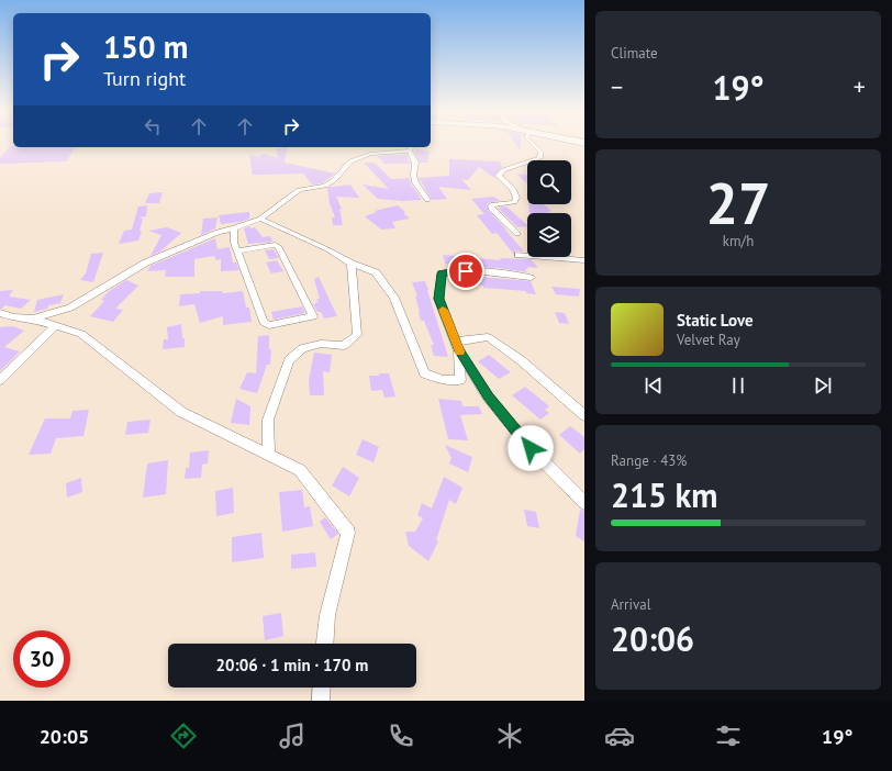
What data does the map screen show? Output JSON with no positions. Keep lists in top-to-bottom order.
{
  "page": {
    "tile": [
      "Climate",
      ["27", "km/h"],
      ["Range · 43%", "215 km"],
      ["Arrival", "20:06"]
    ],
    "turn": ["150 m", "Turn right"],
    "heat": ["−", "19°", "+"],
    "song": ["Static Love", "Velvet Ray"],
    "limit": "30",
    "trip": "20:06 · 1 min · 170 m",
    "tabs": ["20:05", "19°"]
  }
}
